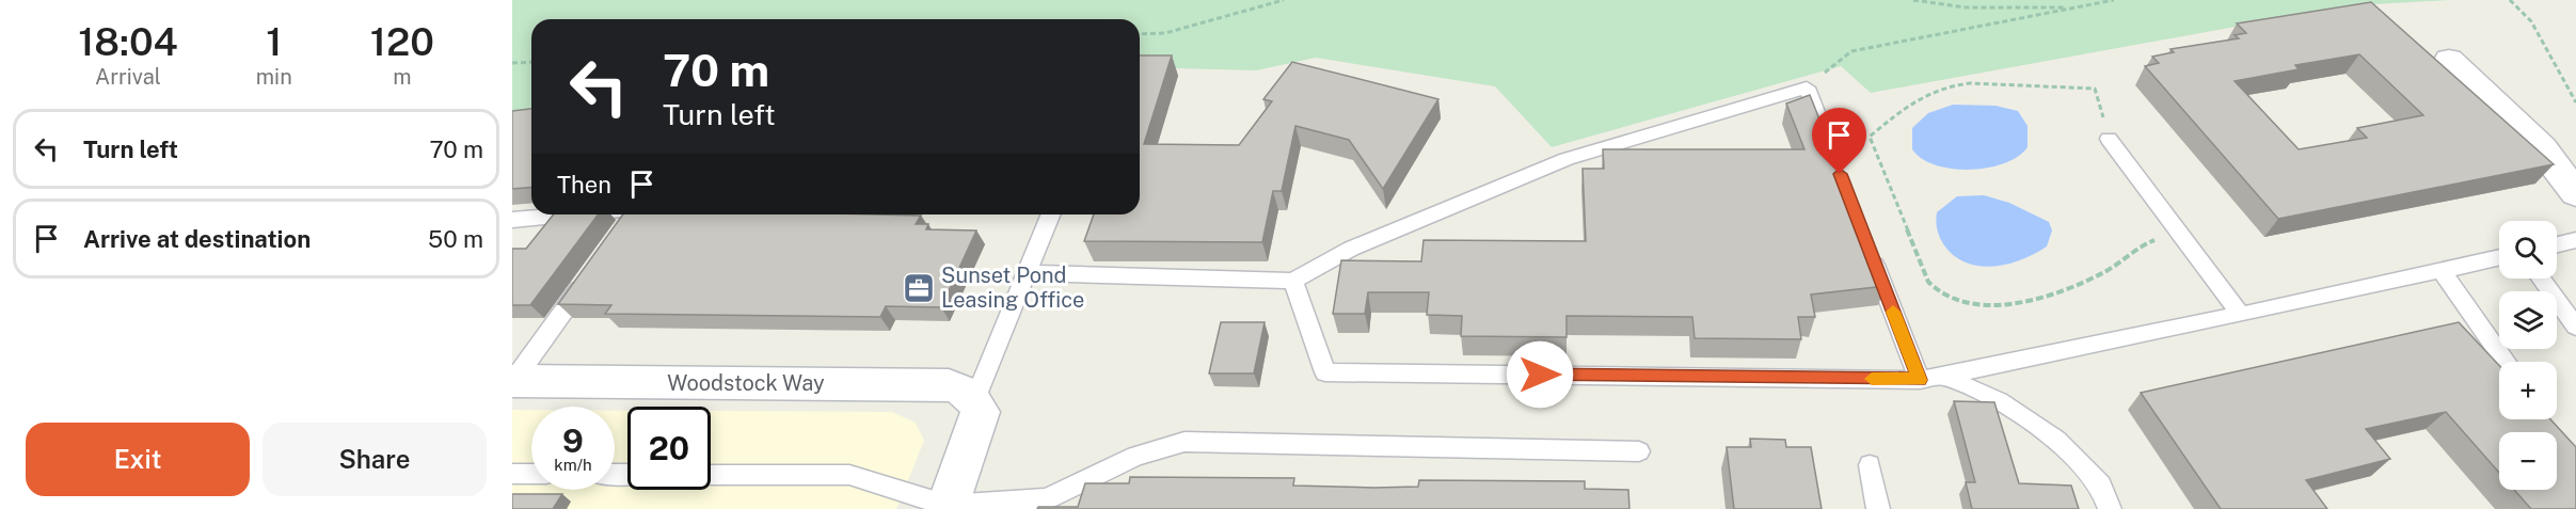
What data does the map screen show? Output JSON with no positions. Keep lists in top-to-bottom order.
{
  "streets": {
    "main road": ["Woodstock Way"]
  },
  "places": {
    "office": ["Sunset Pond Leasing Office"]
  },
  "page": {
    "eta": [
      "18:04",
      "Arrival",
      "1",
      "min",
      "120",
      "m"
    ],
    "turn": ["70 m", "Turn left"],
    "list": [
      {
        "name": "Turn left",
        "value": "70 m"
      },
      {
        "name": "Arrive at destination",
        "value": "50 m"
      }
    ],
    "then": "Then",
    "map_buttons": ["+", "−"],
    "speed": "9 km/h",
    "limit": "20",
    "buttons": ["Exit", "Share"]
  }
}
